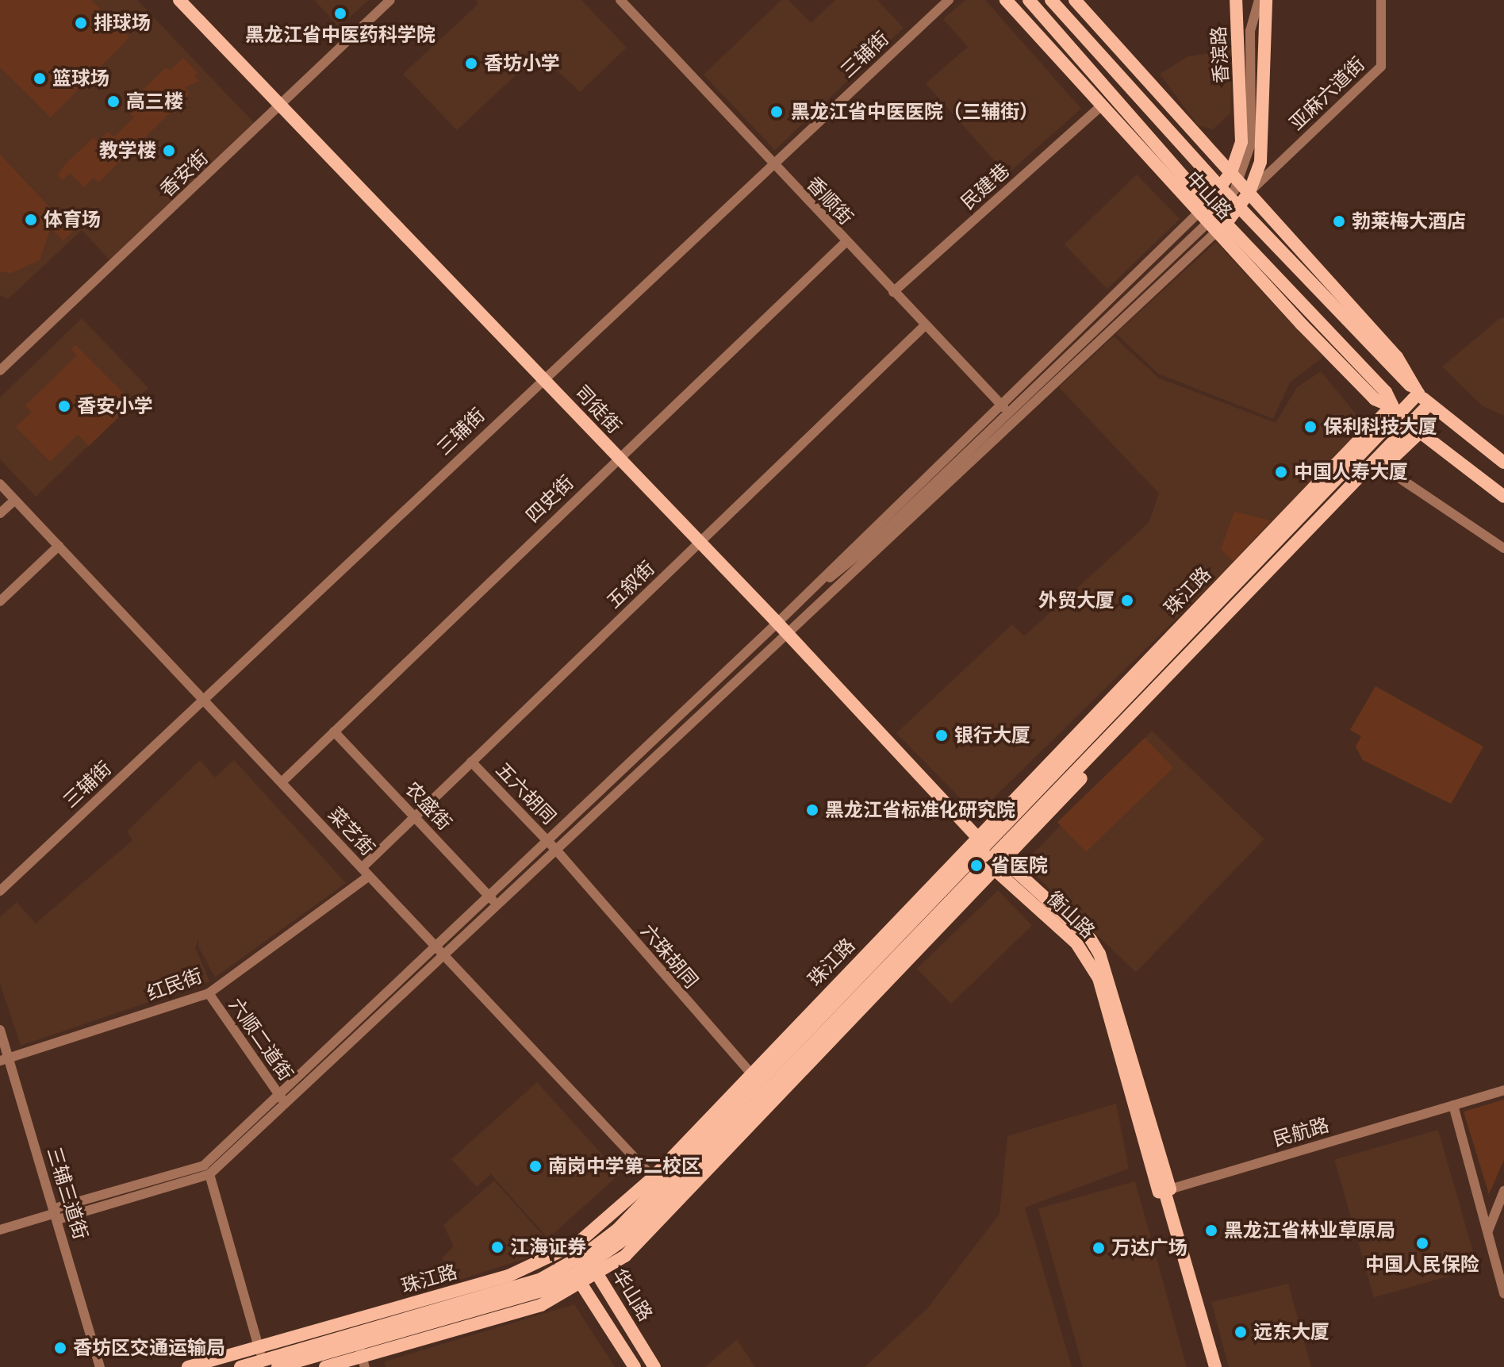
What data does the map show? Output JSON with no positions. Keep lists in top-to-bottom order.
{
  "streets": {
    "main road": [
      "香滨路",
      "中山路",
      "司徒街",
      "珠江路",
      "衡山路",
      "华山路"
    ],
    "street": [
      "三辅街",
      "亚麻六道街",
      "香安街",
      "民建巷",
      "香顺街",
      "四史街",
      "五叙街",
      "五六胡同",
      "农盛街",
      "菜艺街",
      "六珠胡同",
      "红民街",
      "六顺二道街",
      "民航路",
      "三辅三道街"
    ]
  },
  "crossings": [
    ["三辅街", "香顺街"],
    ["三辅街", "司徒街"],
    ["三辅街", "菜艺街"],
    ["香滨路", "中山路"],
    ["香安街", "司徒街"],
    ["民建巷", "中山路"],
    ["民建巷", "香顺街"],
    ["中山路", "珠江路"],
    ["香顺街", "四史街"],
    ["香顺街", "五叙街"],
    ["司徒街", "四史街"],
    ["司徒街", "五叙街"],
    ["司徒街", "珠江路"],
    ["司徒街", "衡山路"],
    ["四史街", "农盛街"],
    ["四史街", "菜艺街"],
    ["五叙街", "五六胡同"],
    ["五叙街", "农盛街"],
    ["五叙街", "菜艺街"],
    ["五叙街", "红民街"],
    ["珠江路", "菜艺街"],
    ["珠江路", "衡山路"],
    ["珠江路", "六珠胡同"],
    ["珠江路", "华山路"],
    ["五六胡同", "六珠胡同"],
    ["菜艺街", "红民街"],
    ["衡山路", "民航路"],
    ["红民街", "六顺二道街"],
    ["红民街", "三辅三道街"]
  ],
  "places": [
    "黑龙江省中医药科学院",
    "排球场",
    "香坊小学",
    "篮球场",
    "高三楼",
    "黑龙江省中医医院（三辅街）",
    "教学楼",
    "体育场",
    "勃莱梅大酒店",
    "香安小学",
    "保利科技大厦",
    "中国人寿大厦",
    "外贸大厦",
    "银行大厦",
    "黑龙江省标准化研究院",
    "省医院",
    "南岗中学第二校区",
    "黑龙江省林业草原局",
    "中国人民保险",
    "江海证券",
    "万达广场",
    "远东大厦",
    "香坊区交通运输局"
  ]
}
